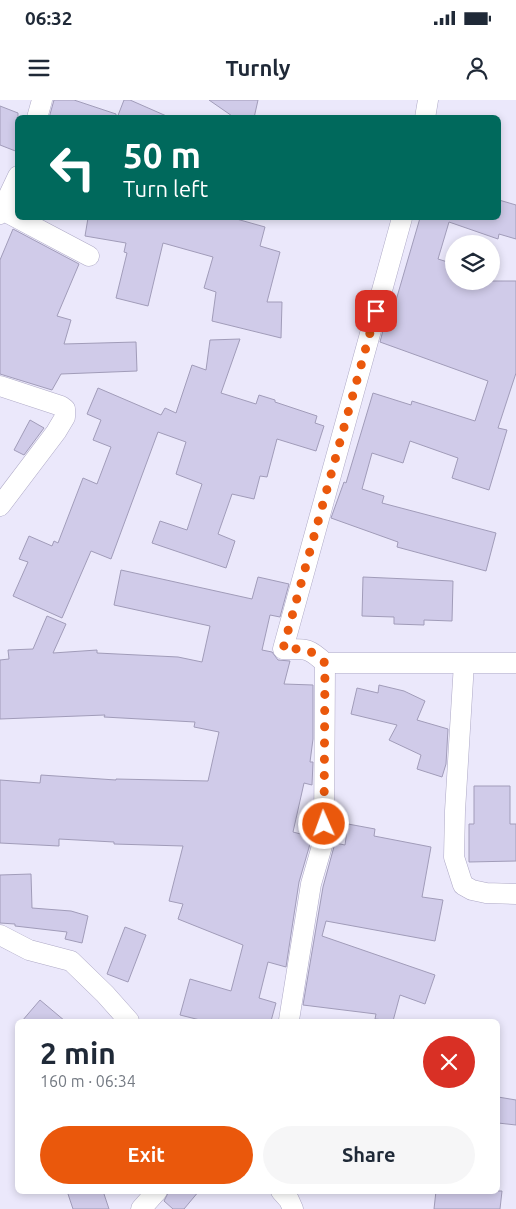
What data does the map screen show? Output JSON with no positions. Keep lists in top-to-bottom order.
{
  "page": {
    "status": "06:32",
    "header": "Turnly",
    "turn": ["50 m", "Turn left"],
    "heading": ["2 min", "160 m · 06:34"],
    "buttons": ["Exit", "Share"]
  }
}
